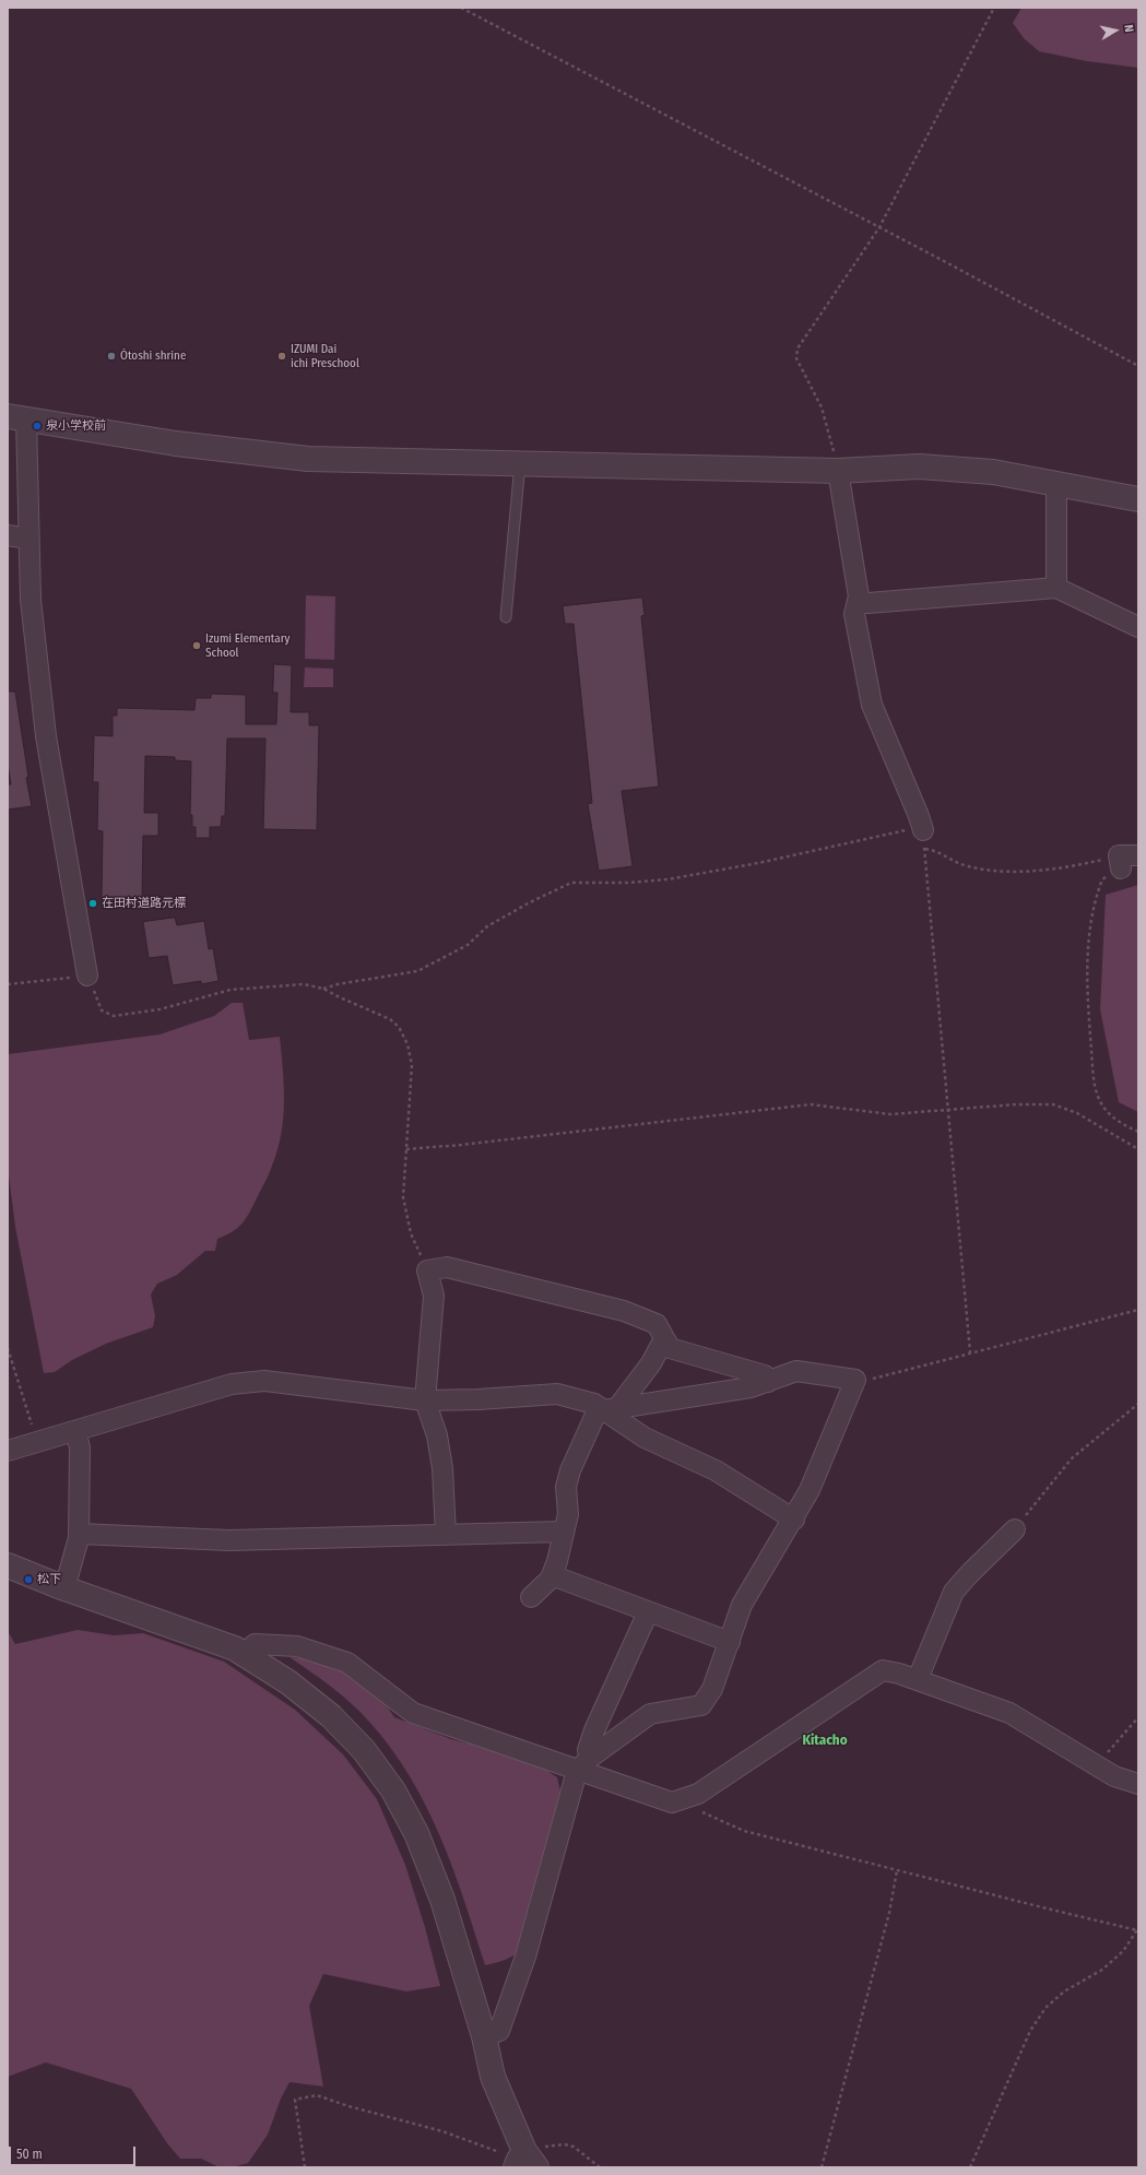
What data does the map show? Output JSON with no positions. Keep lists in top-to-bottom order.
{
  "districts": ["Kitacho"],
  "places": [
    "Ōtoshi shrine",
    "IZUMI Dai ichi Preschool",
    "泉小学校前",
    "Izumi Elementary School",
    "在田村道路元標",
    "松下"
  ],
  "scale_bar": "50 m",
  "north": "right"
}
